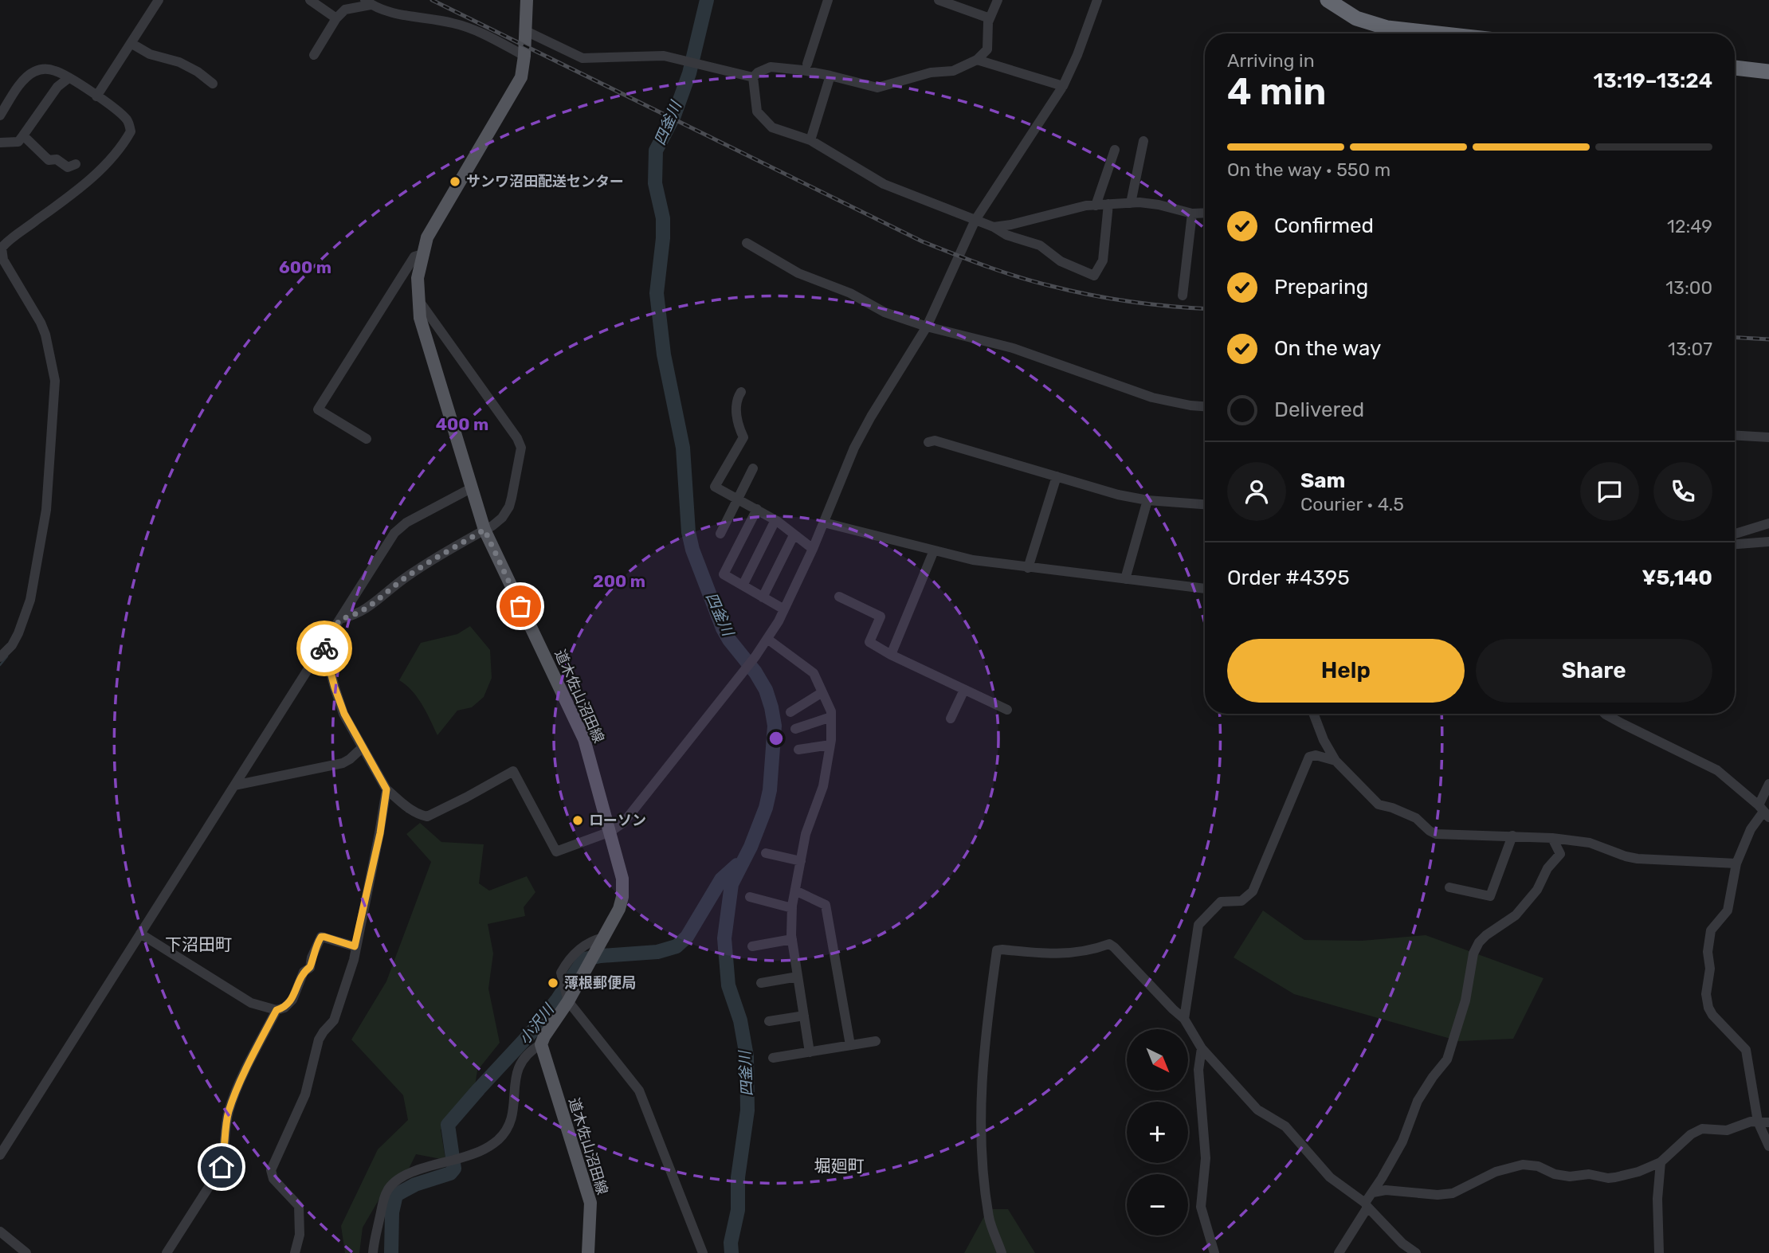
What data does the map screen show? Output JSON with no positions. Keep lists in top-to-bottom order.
{
  "streets": {
    "main road": ["道木佐山沼田線"]
  },
  "districts": ["下沼田町", "堀廻町"],
  "water": ["四釜川", "小沢川"],
  "places": ["サンワ沼田配送センター", "ローソン", "薄根郵便局"],
  "north": "bottom right",
  "page": {
    "heading": ["4 min", "Arriving in", "13:19–13:24"],
    "panel": [
      "Sam",
      "Courier · 4.5",
      "Order #4395",
      "¥5,140"
    ],
    "bar": "On the way · 550 m",
    "list": [
      ["Confirmed", "12:49"],
      ["Preparing", "13:00"],
      ["On the way", "13:07"],
      "Delivered"
    ],
    "buttons": ["Help", "Share"],
    "map_buttons": ["+", "−"]
  },
  "rings": ["600 m", "400 m", "200 m"]
}
